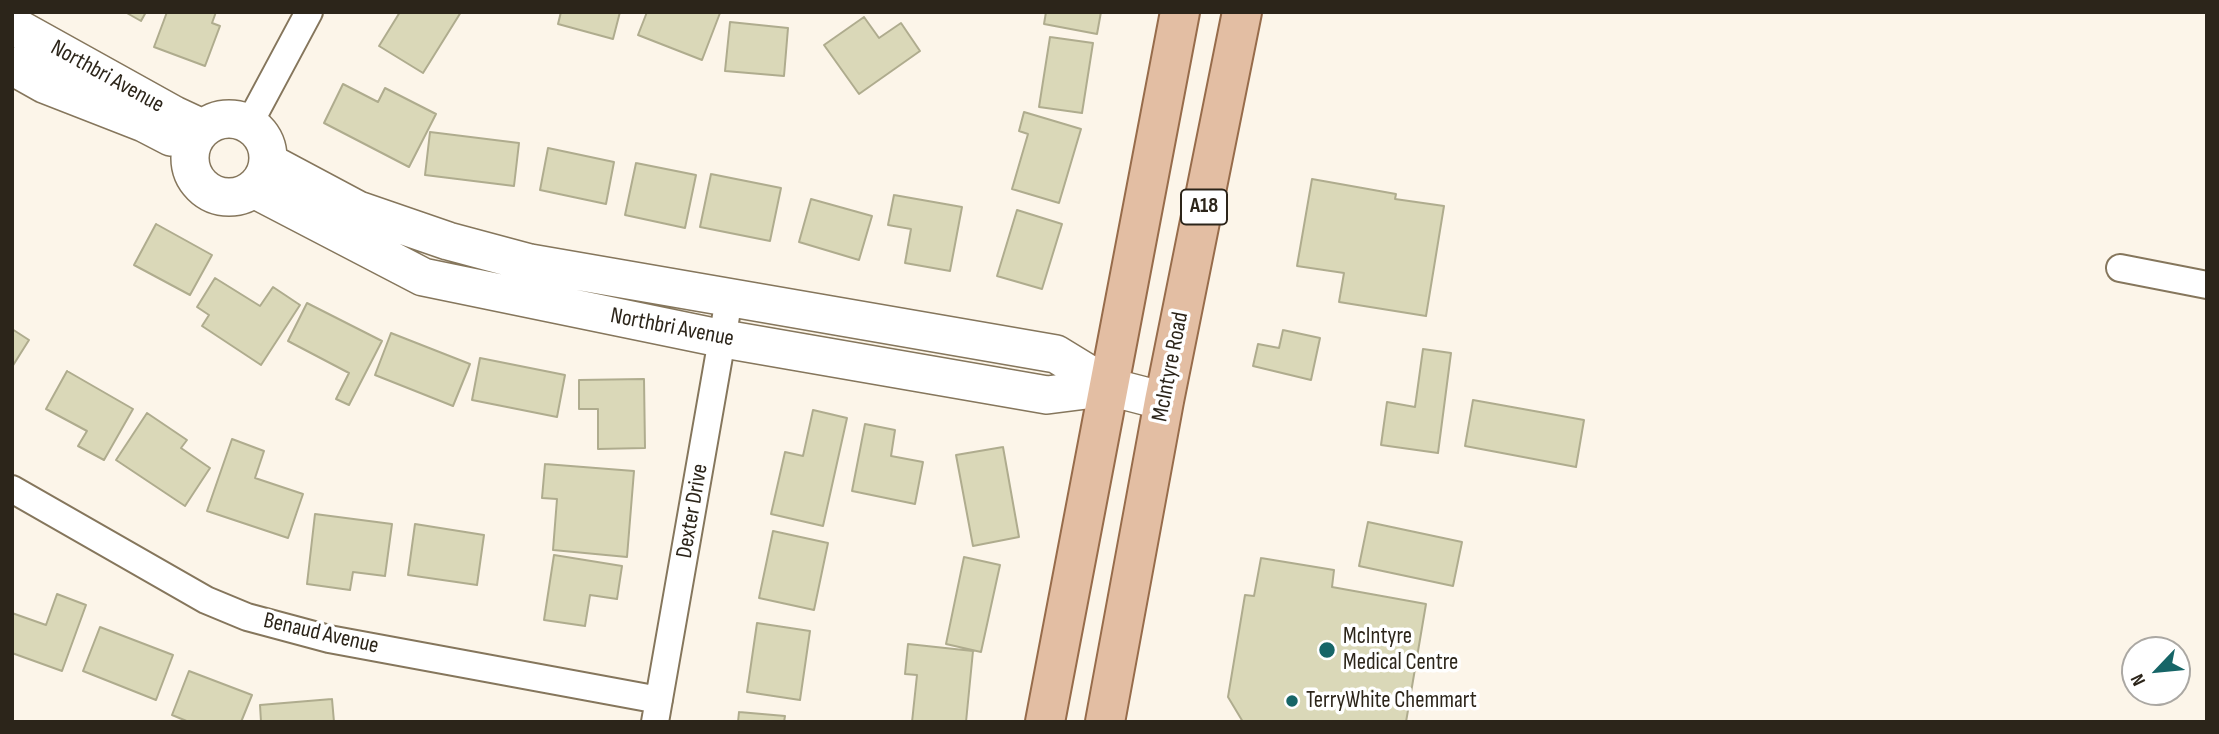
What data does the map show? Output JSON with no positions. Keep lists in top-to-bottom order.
{
  "streets": {
    "main road": ["A18", "McIntyre Road"],
    "street": ["Northbri Avenue", "Dexter Drive", "Benaud Avenue"]
  },
  "crossings": [
    ["Northbri Avenue", "McIntyre Road"],
    ["Northbri Avenue", "Dexter Drive"],
    ["Dexter Drive", "Benaud Avenue"]
  ],
  "places": ["McIntyre Medical Centre", "TerryWhite Chemmart"],
  "north": "bottom left"
}
